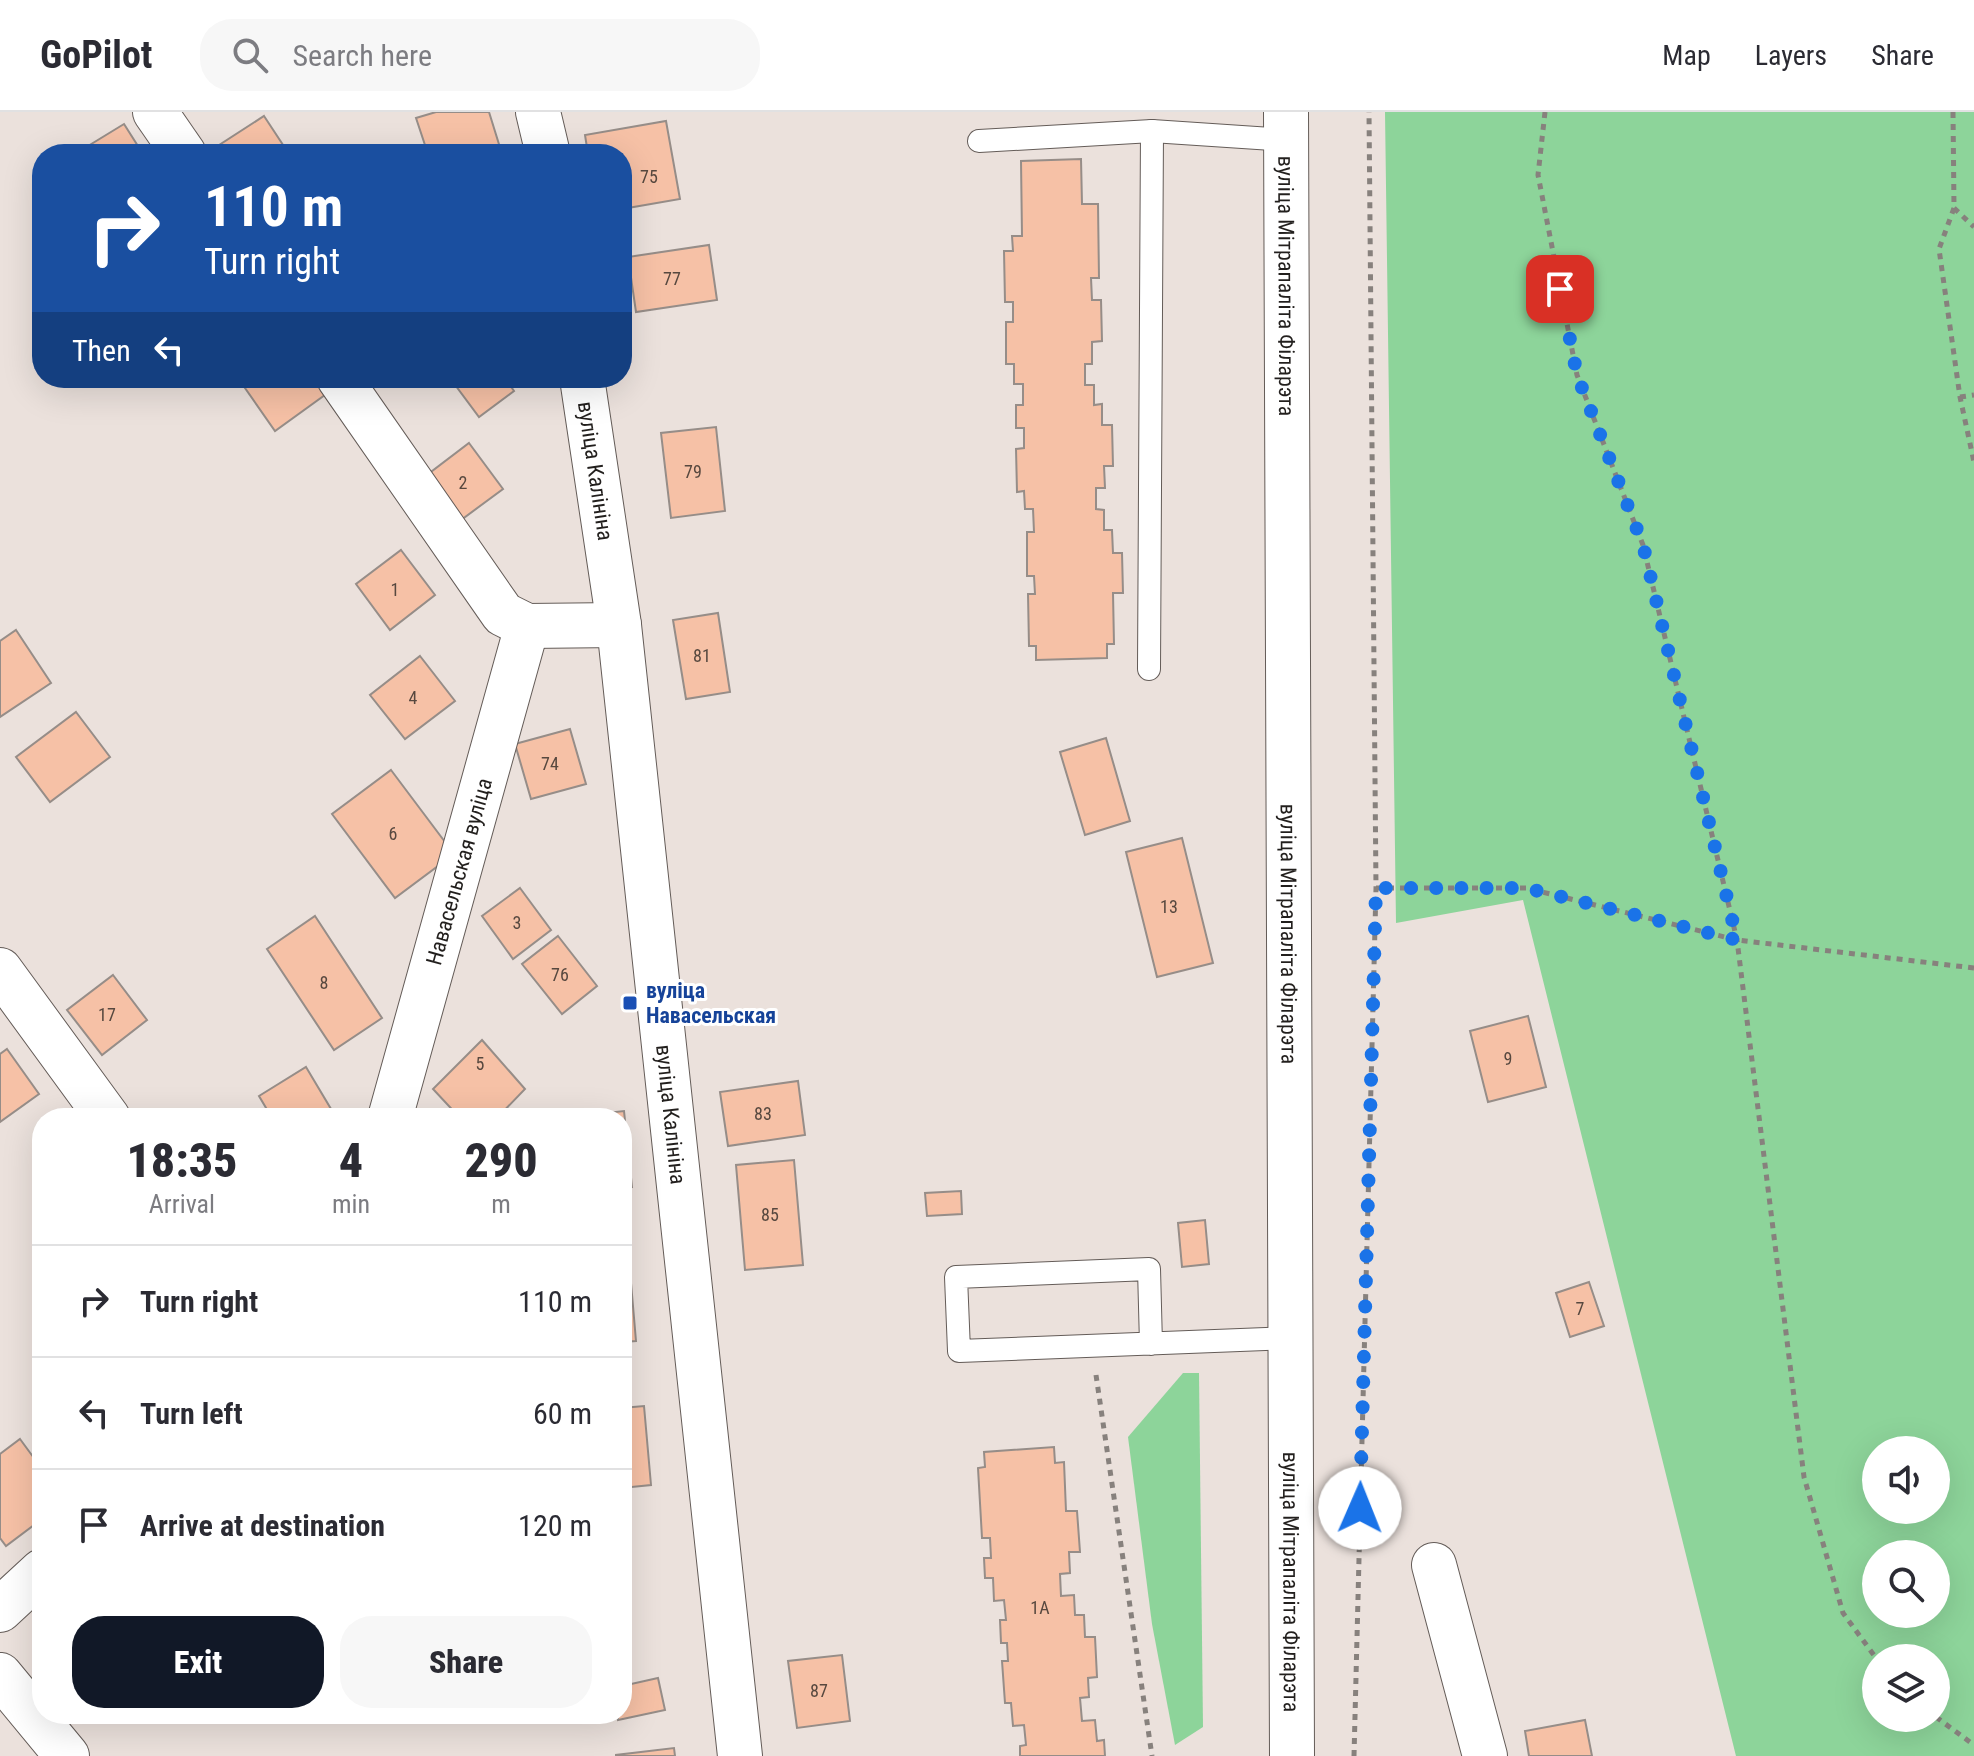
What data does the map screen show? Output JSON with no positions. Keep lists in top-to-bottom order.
{
  "streets": {
    "main road": ["вуліца Мітрапаліта Філарэта", "вуліца Калініна", "Навасельская вуліца"]
  },
  "places": {
    "transit": ["вуліца Навасельская"]
  },
  "house_numbers": [
    "75",
    "77",
    "79",
    "2",
    "1",
    "81",
    "4",
    "74",
    "6",
    "13",
    "3",
    "76",
    "8",
    "17",
    "9",
    "5",
    "83",
    "85",
    "7",
    "1А",
    "87"
  ],
  "page": {
    "header": "GoPilot",
    "search": "Search here",
    "nav": ["Map", "Layers", "Share"],
    "turn": ["110 m", "Turn right"],
    "then": "Then",
    "eta": [
      "18:35",
      "Arrival",
      "4",
      "min",
      "290",
      "m"
    ],
    "list": [
      {
        "name": "Turn right",
        "value": "110 m"
      },
      {
        "name": "Turn left",
        "value": "60 m"
      },
      {
        "name": "Arrive at destination",
        "value": "120 m"
      }
    ],
    "buttons": ["Exit", "Share"]
  }
}
